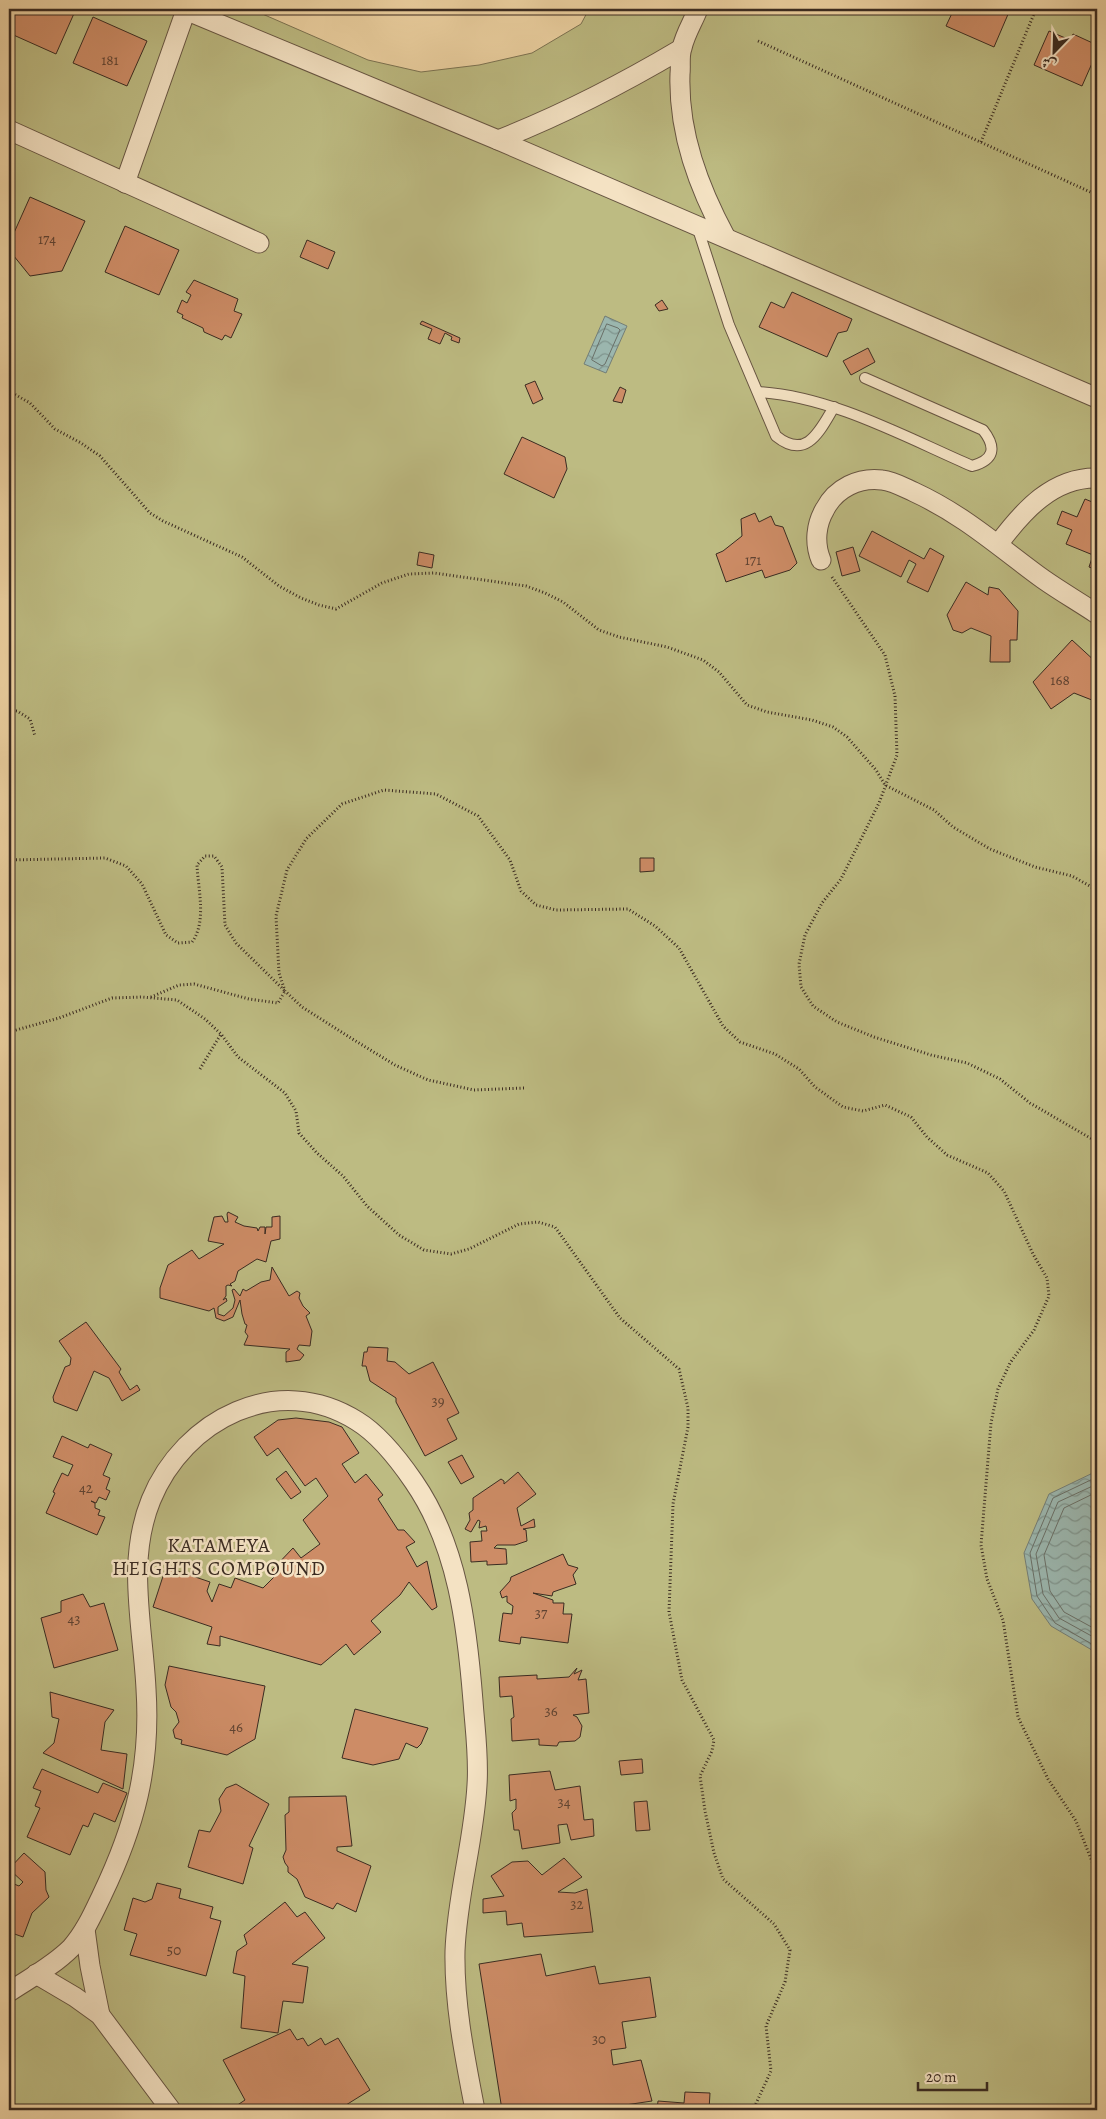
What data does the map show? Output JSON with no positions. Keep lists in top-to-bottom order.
{
  "districts": ["KATAMEYA HEIGHTS COMPOUND"],
  "house_numbers": [
    "181",
    "174",
    "171",
    "168",
    "39",
    "42",
    "37",
    "43",
    "36",
    "46",
    "34",
    "32",
    "50",
    "30"
  ],
  "scale_bar": "20 m",
  "north": "bottom left"
}
